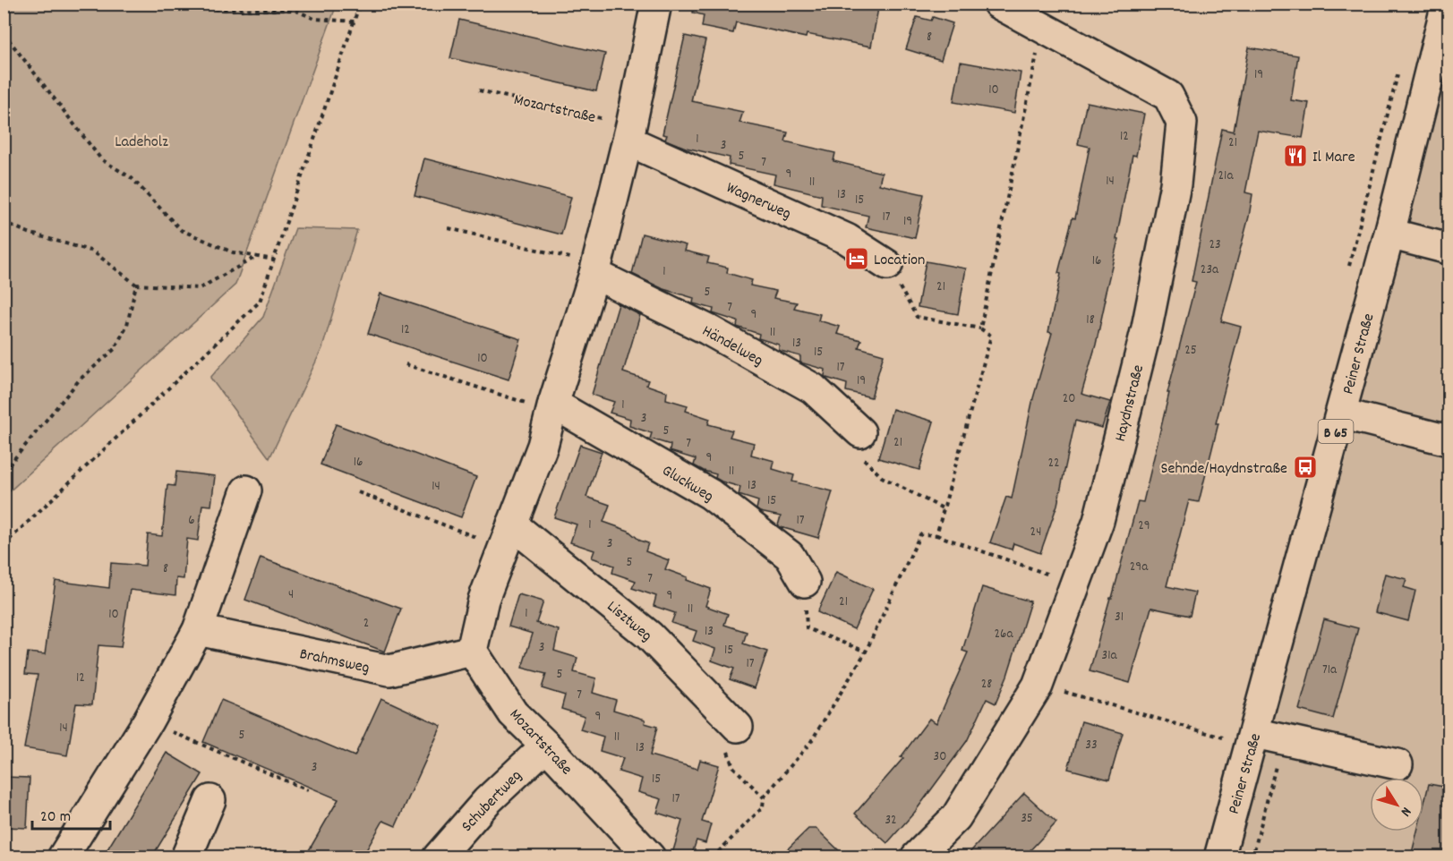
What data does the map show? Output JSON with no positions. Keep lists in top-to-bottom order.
{
  "streets": {
    "street": [
      "Mozartstraße",
      "Wagnerweg",
      "Händelweg",
      "Peiner Straße",
      "Haydnstraße",
      "B 65",
      "Gluckweg",
      "Lisztweg",
      "Brahmsweg",
      "Schubertweg"
    ]
  },
  "crossings": [
    ["Mozartstraße", "Wagnerweg"],
    ["Mozartstraße", "Brahmsweg"],
    ["Mozartstraße", "Schubertweg"]
  ],
  "parks": ["Ladeholz"],
  "places": {
    "restaurant": ["Il Mare"],
    "hotel": ["Location"],
    "bus stop": ["Sehnde/Haydnstraße"]
  },
  "house_numbers": [
    "8",
    "19",
    "10",
    "12",
    "1",
    "21",
    "3",
    "5",
    "7",
    "9",
    "21a",
    "14",
    "11",
    "13",
    "15",
    "17",
    "19",
    "23",
    "16",
    "23a",
    "1",
    "21",
    "5",
    "7",
    "9",
    "18",
    "12",
    "11",
    "13",
    "25",
    "15",
    "10",
    "17",
    "19",
    "20",
    "1",
    "3",
    "5",
    "21",
    "7",
    "9",
    "16",
    "22",
    "11",
    "13",
    "14",
    "15",
    "6",
    "17",
    "1",
    "29",
    "24",
    "3",
    "5",
    "29a",
    "8",
    "7",
    "4",
    "9",
    "21",
    "11",
    "1",
    "10",
    "31",
    "2",
    "13",
    "26a",
    "3",
    "15",
    "31a",
    "17",
    "71a",
    "5",
    "12",
    "28",
    "7",
    "9",
    "14",
    "5",
    "11",
    "33",
    "13",
    "30",
    "3",
    "15",
    "17",
    "35",
    "32"
  ],
  "scale_bar": "20 m",
  "north": "bottom right"
}
